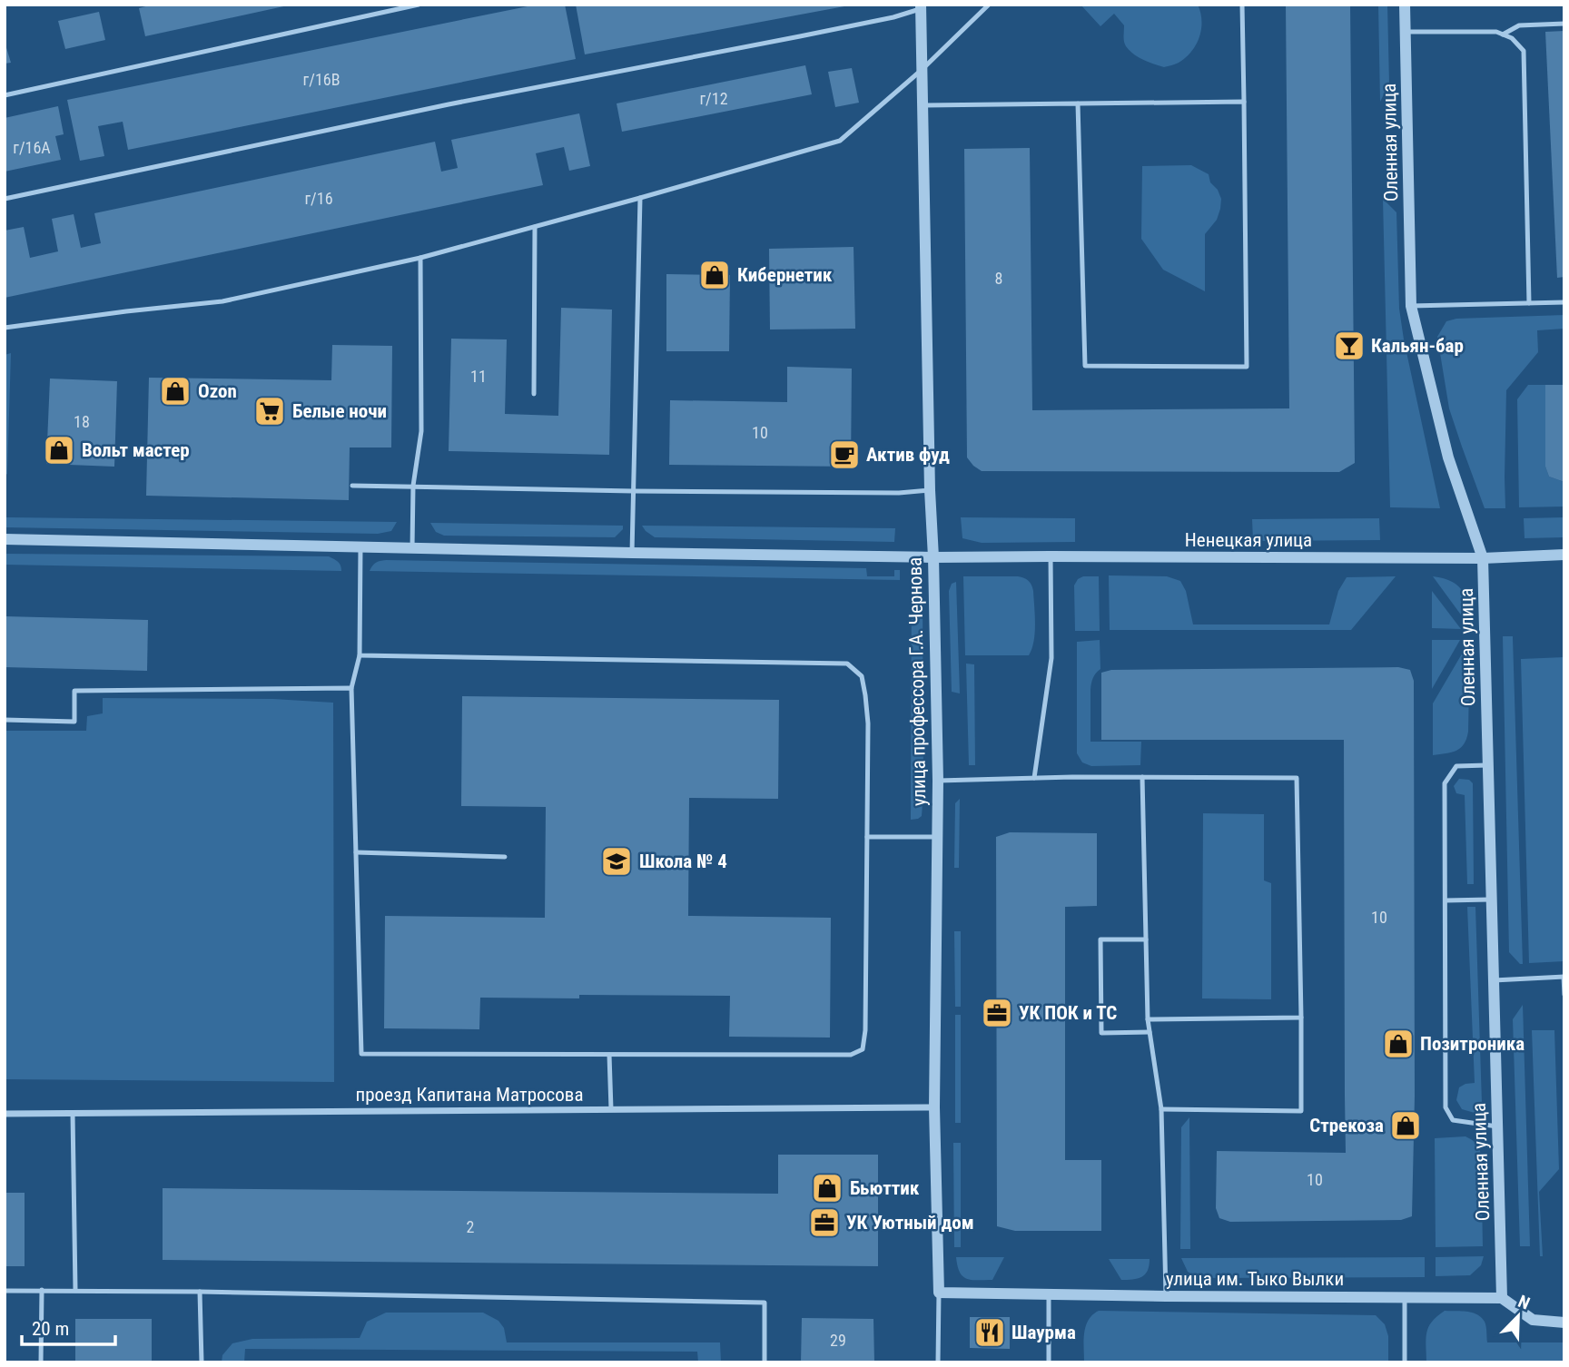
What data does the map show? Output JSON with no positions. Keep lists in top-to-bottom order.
{
  "streets": {
    "street": [
      "Оленная улица",
      "Ненецкая улица",
      "улица профессора Г.А. Чернова",
      "проезд Капитана Матросова",
      "улица им. Тыко Вылки"
    ]
  },
  "crossings": [
    ["Оленная улица", "Ненецкая улица"],
    ["Оленная улица", "улица им. Тыко Вылки"],
    ["Ненецкая улица", "улица профессора Г.А. Чернова"],
    ["улица профессора Г.А. Чернова", "проезд Капитана Матросова"],
    ["улица профессора Г.А. Чернова", "улица им. Тыко Вылки"]
  ],
  "places": {
    "shop": [
      "Кибернетик",
      "Ozon",
      "Вольт мастер",
      "Позитроника",
      "Стрекоза",
      "Бьюттик"
    ],
    "bar": ["Кальян-бар"],
    "supermarket": ["Белые ночи"],
    "cafe": ["Актив фуд"],
    "school or university": ["Школа № 4"],
    "office": ["УК ПОК и ТС", "УК Уютный дом"],
    "restaurant": ["Шаурма"]
  },
  "house_numbers": [
    "г/16В",
    "г/12",
    "г/16А",
    "г/16",
    "8",
    "11",
    "18",
    "10",
    "10",
    "10",
    "2",
    "29"
  ],
  "scale_bar": "20 m",
  "north": "top right"
}
